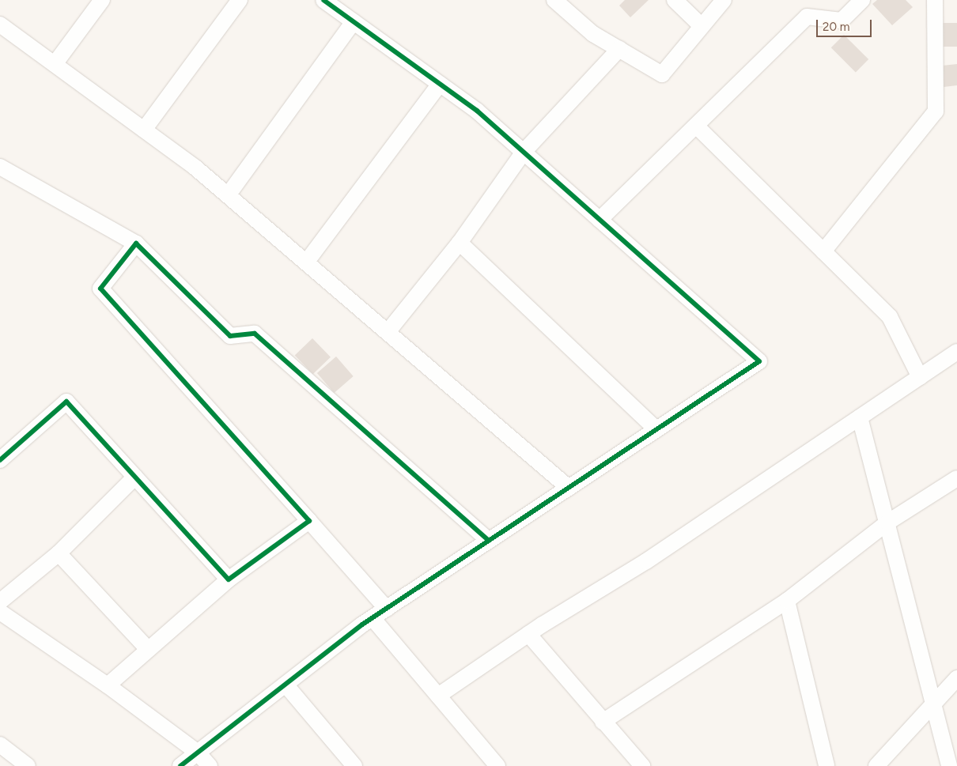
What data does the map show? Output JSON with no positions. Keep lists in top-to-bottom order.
{
  "scale_bar": "20 m"
}
